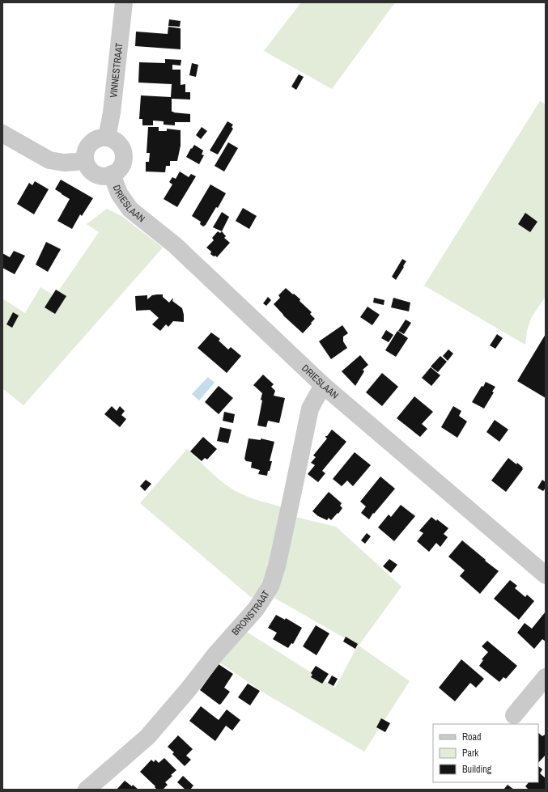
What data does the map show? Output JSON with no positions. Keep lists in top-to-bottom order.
{
  "streets": {
    "street": ["VINNESTRAAT", "DRIESLAAN", "BRONSTRAAT"]
  },
  "crossings": [
    ["VINNESTRAAT", "DRIESLAAN"],
    ["DRIESLAAN", "BRONSTRAAT"]
  ],
  "legend": ["Road", "Park", "Building"]
}
